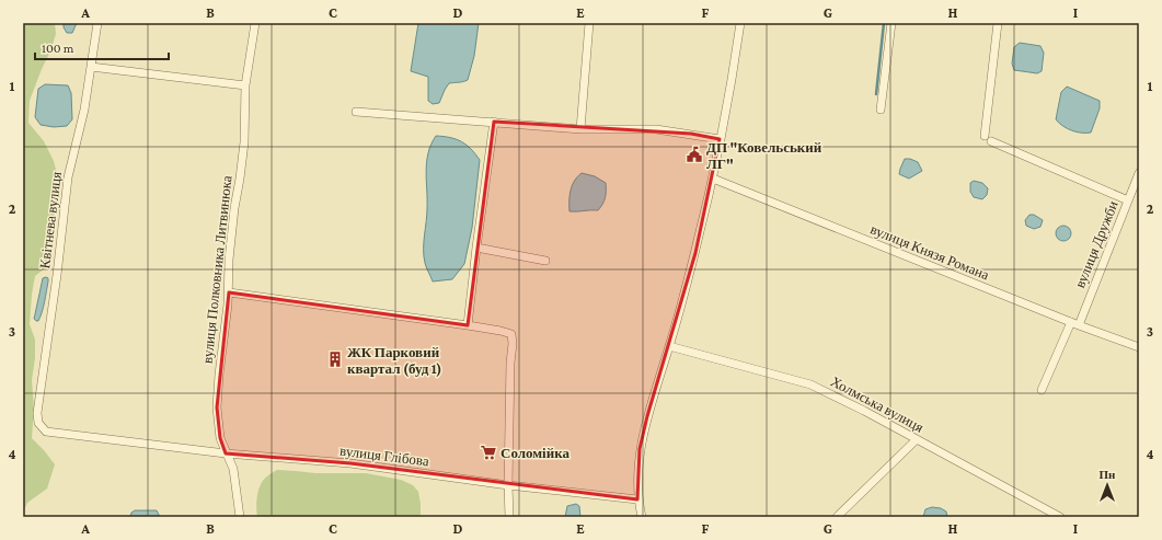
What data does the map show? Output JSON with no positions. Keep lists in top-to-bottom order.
{
  "streets": {
    "street": [
      "Квітнева вулиця",
      "вулиця Дружби",
      "вулиця Князя Романа",
      "вулиця Полковника Литвинюка",
      "Холмська вулиця",
      "вулиця Глібова"
    ]
  },
  "crossings": [
    ["Квітнева вулиця", "вулиця Глібова"],
    ["вулиця Дружби", "вулиця Князя Романа"],
    ["вулиця Полковника Литвинюка", "вулиця Глібова"]
  ],
  "places": {
    "public building": ["ДП \"Ковельський ЛГ\""],
    "building": ["ЖК Парковий квартал (буд 1)"],
    "supermarket": ["Соломійка"]
  },
  "scale_bar": "100 m",
  "north": "top",
  "grid": {
    "columns": [
      "A",
      "B",
      "C",
      "D",
      "E",
      "F",
      "G",
      "H",
      "I"
    ],
    "rows": [
      "1",
      "2",
      "3",
      "4"
    ]
  }
}
